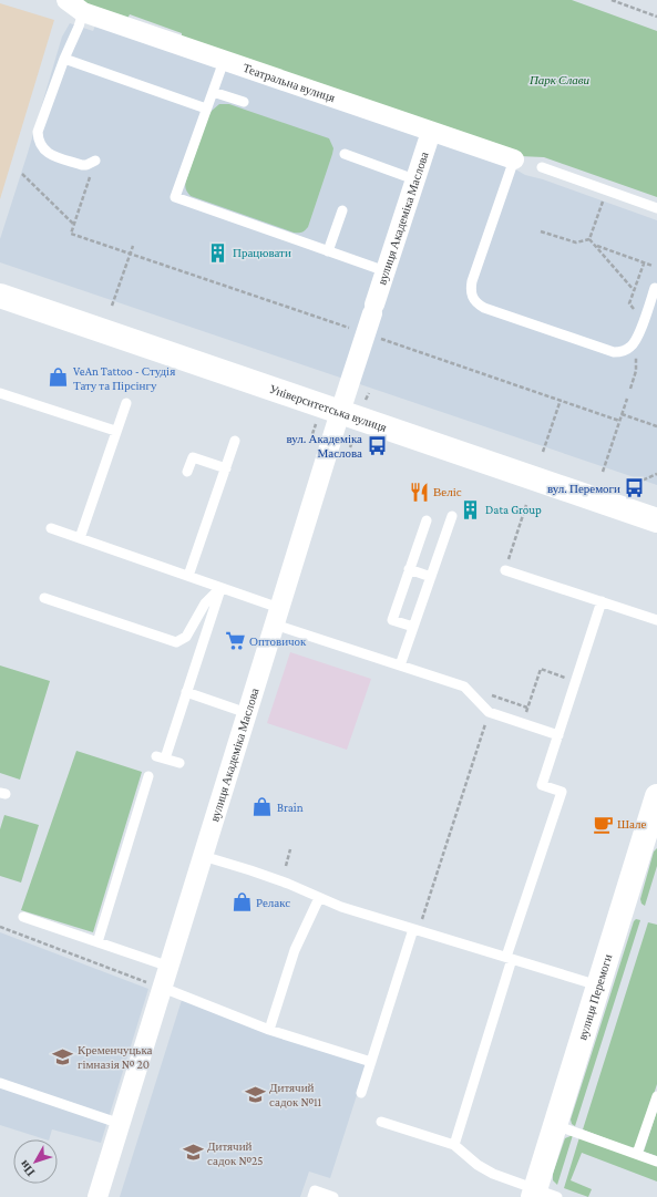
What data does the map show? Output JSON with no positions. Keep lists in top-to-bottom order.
{
  "streets": {
    "main road": ["Університетська вулиця", "вулиця Перемоги"],
    "street": ["Театральна вулиця", "вулиця Академіка Маслова"]
  },
  "crossings": [
    ["Театральна вулиця", "вулиця Академіка Маслова"],
    ["вулиця Академіка Маслова", "Університетська вулиця"]
  ],
  "parks": ["Парк Слави"],
  "places": {
    "building": ["Працювати", "Data Group"],
    "shop": ["VeAn Tattoo - Студія Тату та Пірсінгу", "Brain", "Релакс"],
    "bus stop": ["вул. Академіка Маслова", "вул. Перемоги"],
    "restaurant": ["Веліс"],
    "supermarket": ["Оптовичок"],
    "cafe": ["Шале"],
    "school or university": ["Кременчуцька гімназія № 20", "Дитячий садок №11", "Дитячий садок №25"]
  },
  "north": "bottom left"
}
